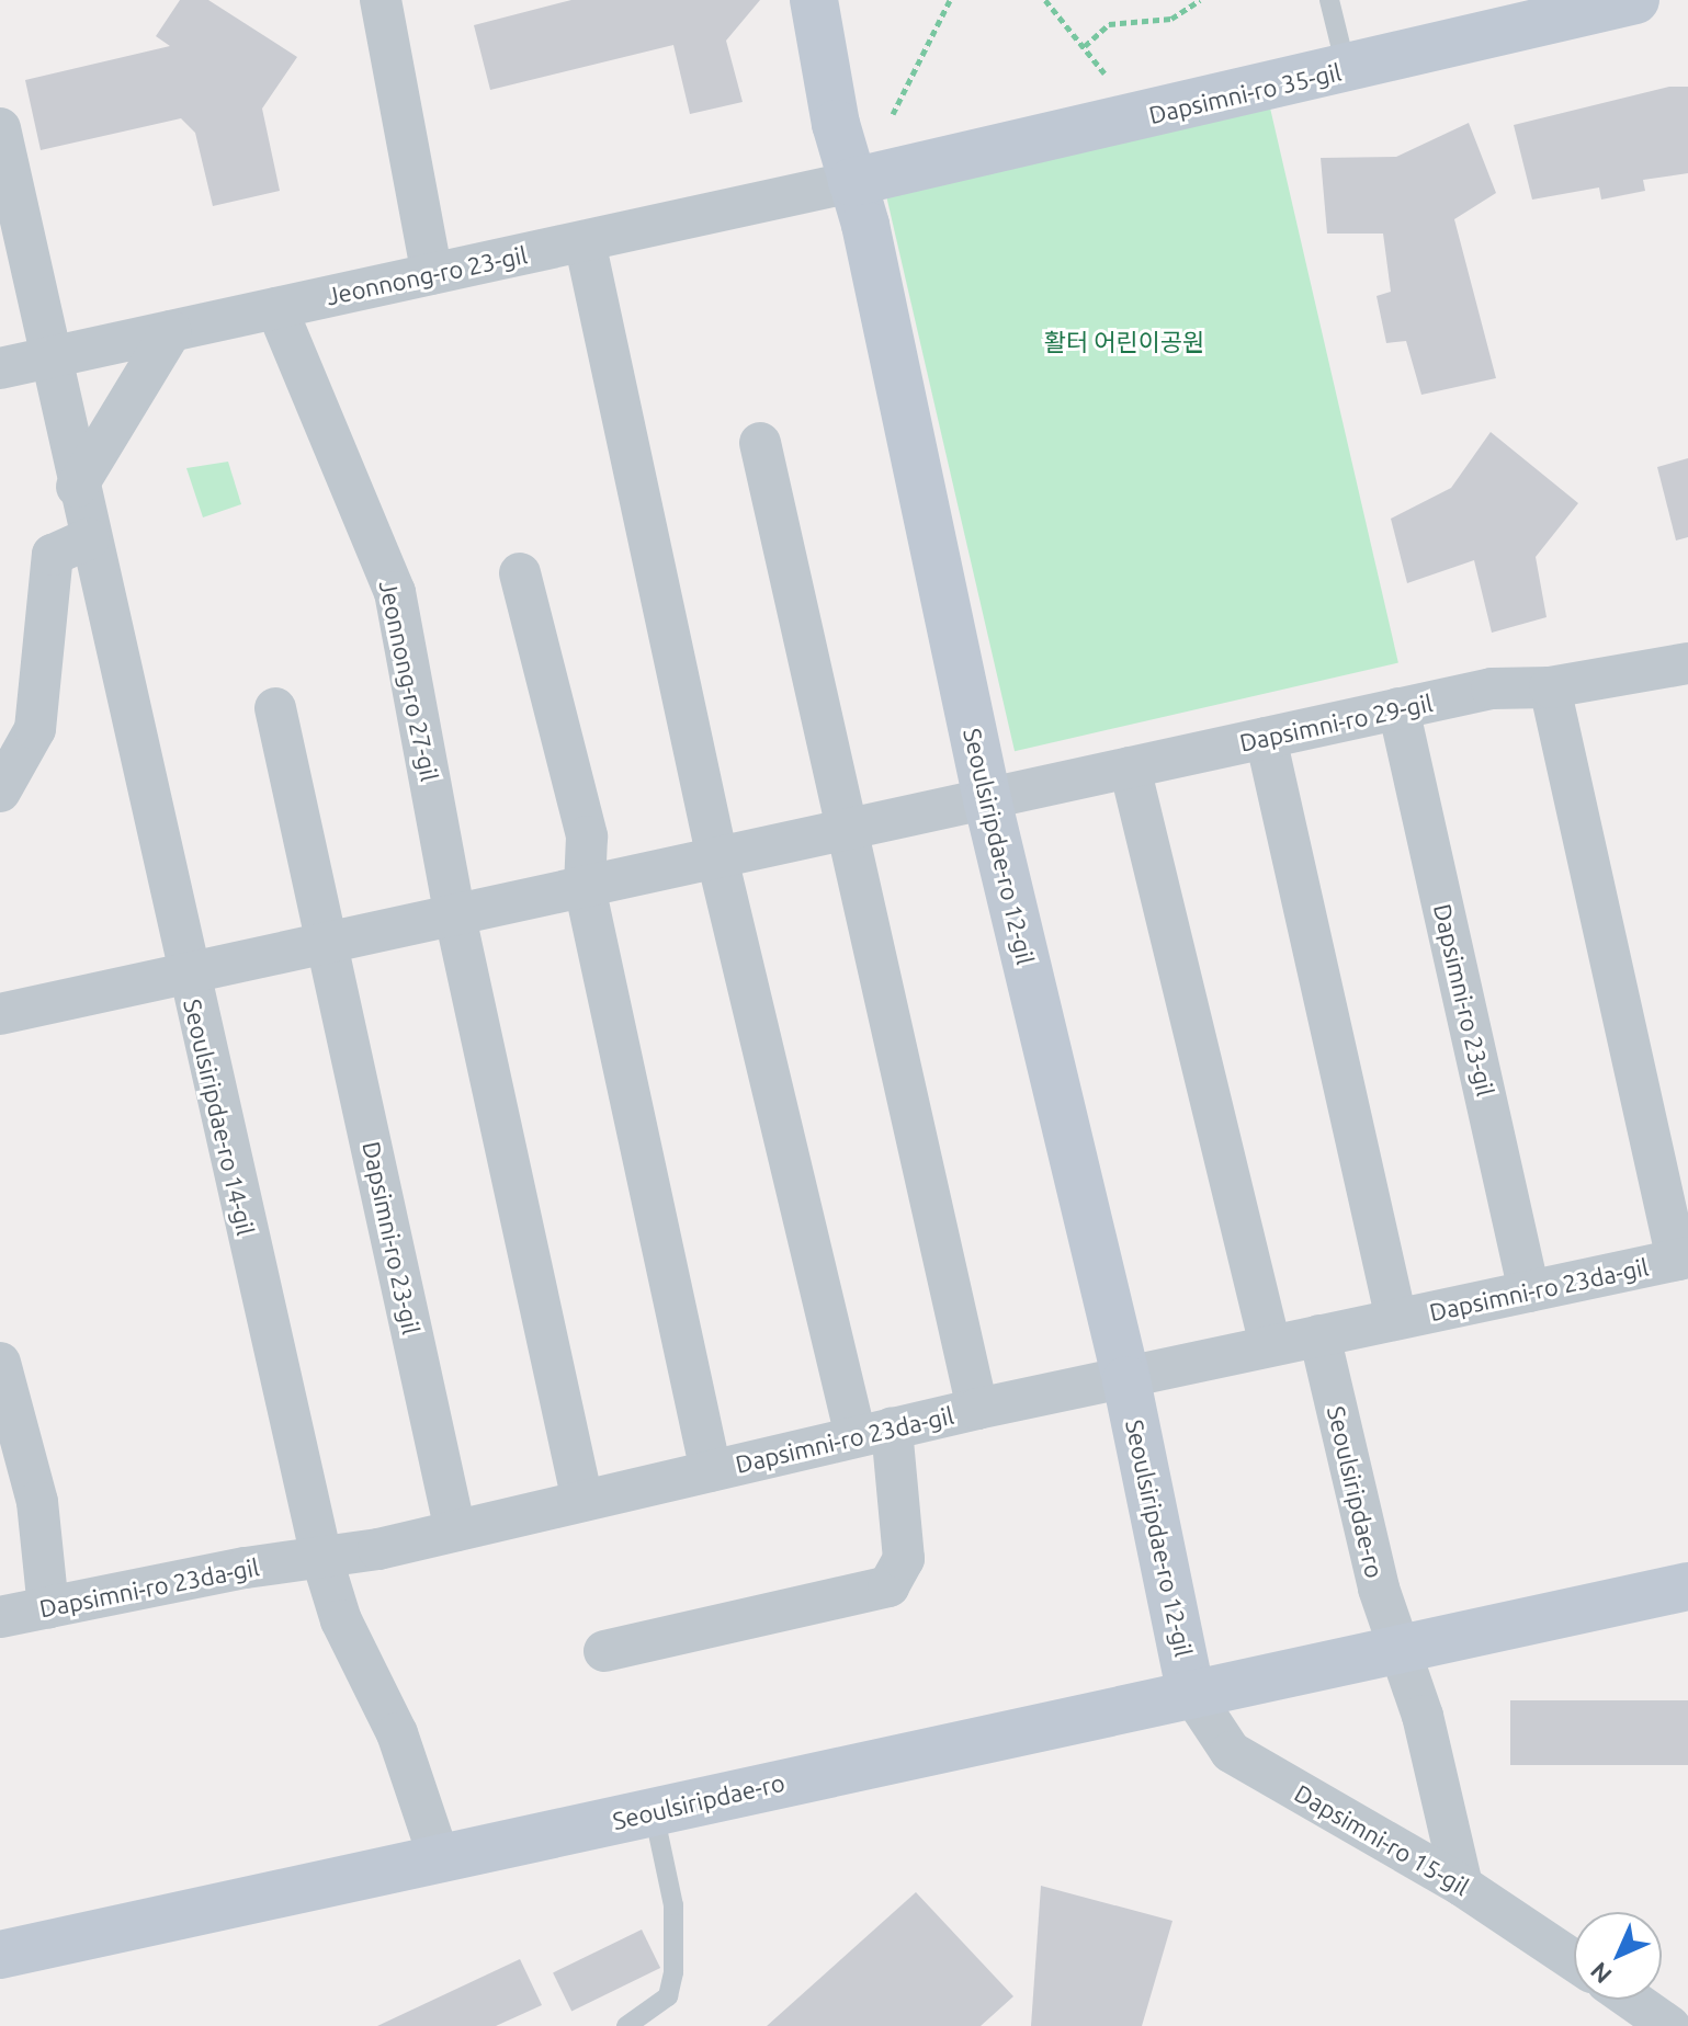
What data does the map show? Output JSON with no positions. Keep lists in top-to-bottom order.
{
  "streets": {
    "street": [
      "Dapsimni-ro 35-gil",
      "Jeonnong-ro 23-gil",
      "Jeonnong-ro 27-gil",
      "Dapsimni-ro 29-gil",
      "Seoulsiripdae-ro 12-gil",
      "Dapsimni-ro 23-gil",
      "Seoulsiripdae-ro 14-gil",
      "Dapsimni-ro 23da-gil",
      "Seoulsiripdae-ro",
      "Dapsimni-ro 15-gil"
    ]
  },
  "crossings": [
    ["Dapsimni-ro 35-gil", "Jeonnong-ro 23-gil"],
    ["Dapsimni-ro 35-gil", "Seoulsiripdae-ro 12-gil"],
    ["Jeonnong-ro 23-gil", "Jeonnong-ro 27-gil"],
    ["Jeonnong-ro 23-gil", "Seoulsiripdae-ro 12-gil"],
    ["Jeonnong-ro 23-gil", "Seoulsiripdae-ro 14-gil"],
    ["Dapsimni-ro 29-gil", "Seoulsiripdae-ro 12-gil"],
    ["Dapsimni-ro 29-gil", "Dapsimni-ro 23-gil"],
    ["Seoulsiripdae-ro 12-gil", "Dapsimni-ro 23da-gil"],
    ["Seoulsiripdae-ro 12-gil", "Seoulsiripdae-ro"],
    ["Seoulsiripdae-ro 12-gil", "Dapsimni-ro 15-gil"],
    ["Dapsimni-ro 23-gil", "Dapsimni-ro 23da-gil"],
    ["Seoulsiripdae-ro 14-gil", "Dapsimni-ro 23da-gil"],
    ["Seoulsiripdae-ro 14-gil", "Seoulsiripdae-ro"],
    ["Dapsimni-ro 23da-gil", "Seoulsiripdae-ro"],
    ["Seoulsiripdae-ro", "Dapsimni-ro 15-gil"]
  ],
  "parks": ["활터 어린이공원"],
  "north": "bottom left"
}
